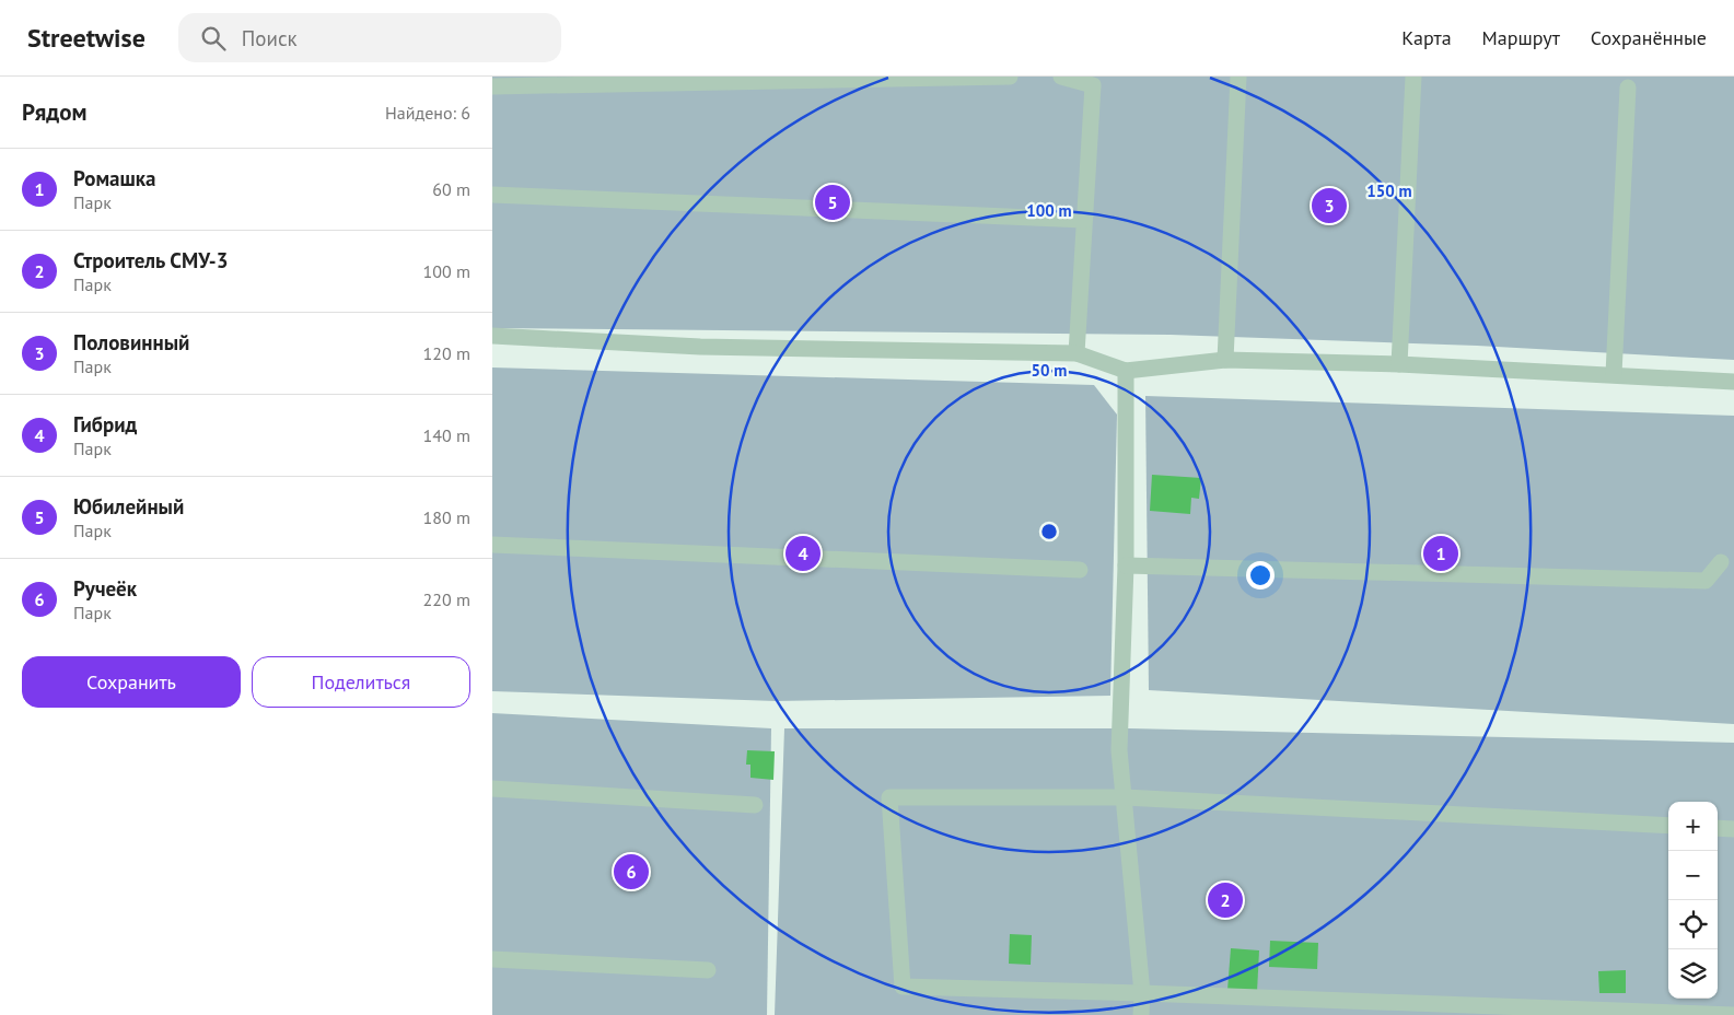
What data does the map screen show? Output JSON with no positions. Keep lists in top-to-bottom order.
{
  "page": {
    "header": "Streetwise",
    "search": "Поиск",
    "nav": ["Карта", "Маршрут", "Сохранённые"],
    "heading": ["Рядом", "Найдено: 6"],
    "list": [
      {
        "mark": "1",
        "name": "Ромашка",
        "note": "Парк",
        "value": "60 m"
      },
      {
        "mark": "2",
        "name": "Строитель СМУ-3",
        "note": "Парк",
        "value": "100 m"
      },
      {
        "mark": "3",
        "name": "Половинный",
        "note": "Парк",
        "value": "120 m"
      },
      {
        "mark": "4",
        "name": "Гибрид",
        "note": "Парк",
        "value": "140 m"
      },
      {
        "mark": "5",
        "name": "Юбилейный",
        "note": "Парк",
        "value": "180 m"
      },
      {
        "mark": "6",
        "name": "Ручеёк",
        "note": "Парк",
        "value": "220 m"
      }
    ],
    "pins": [
      "5",
      "3",
      "1",
      "4",
      "6",
      "2"
    ],
    "buttons": ["Сохранить", "Поделиться"],
    "map_buttons": ["+", "−"]
  },
  "rings": ["150 m", "100 m", "50 m"]
}
